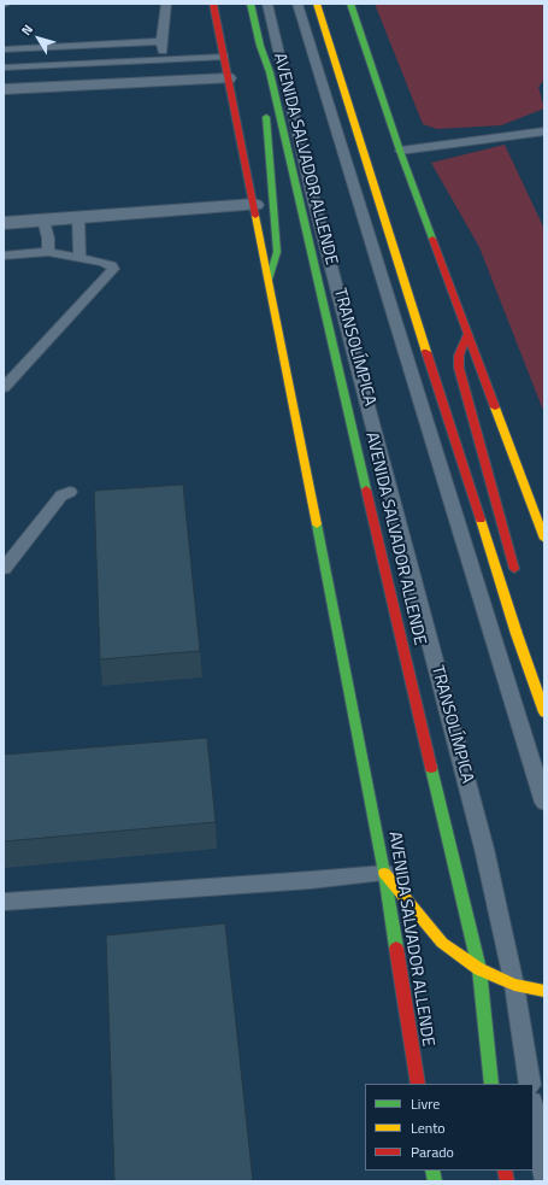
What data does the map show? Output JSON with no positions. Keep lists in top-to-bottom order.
{
  "streets": {
    "main road": ["AVENIDA SALVADOR ALLENDE"],
    "lane": ["TRANSOLÍMPICA"]
  },
  "legend": ["Livre", "Lento", "Parado"],
  "north": "top left"
}
